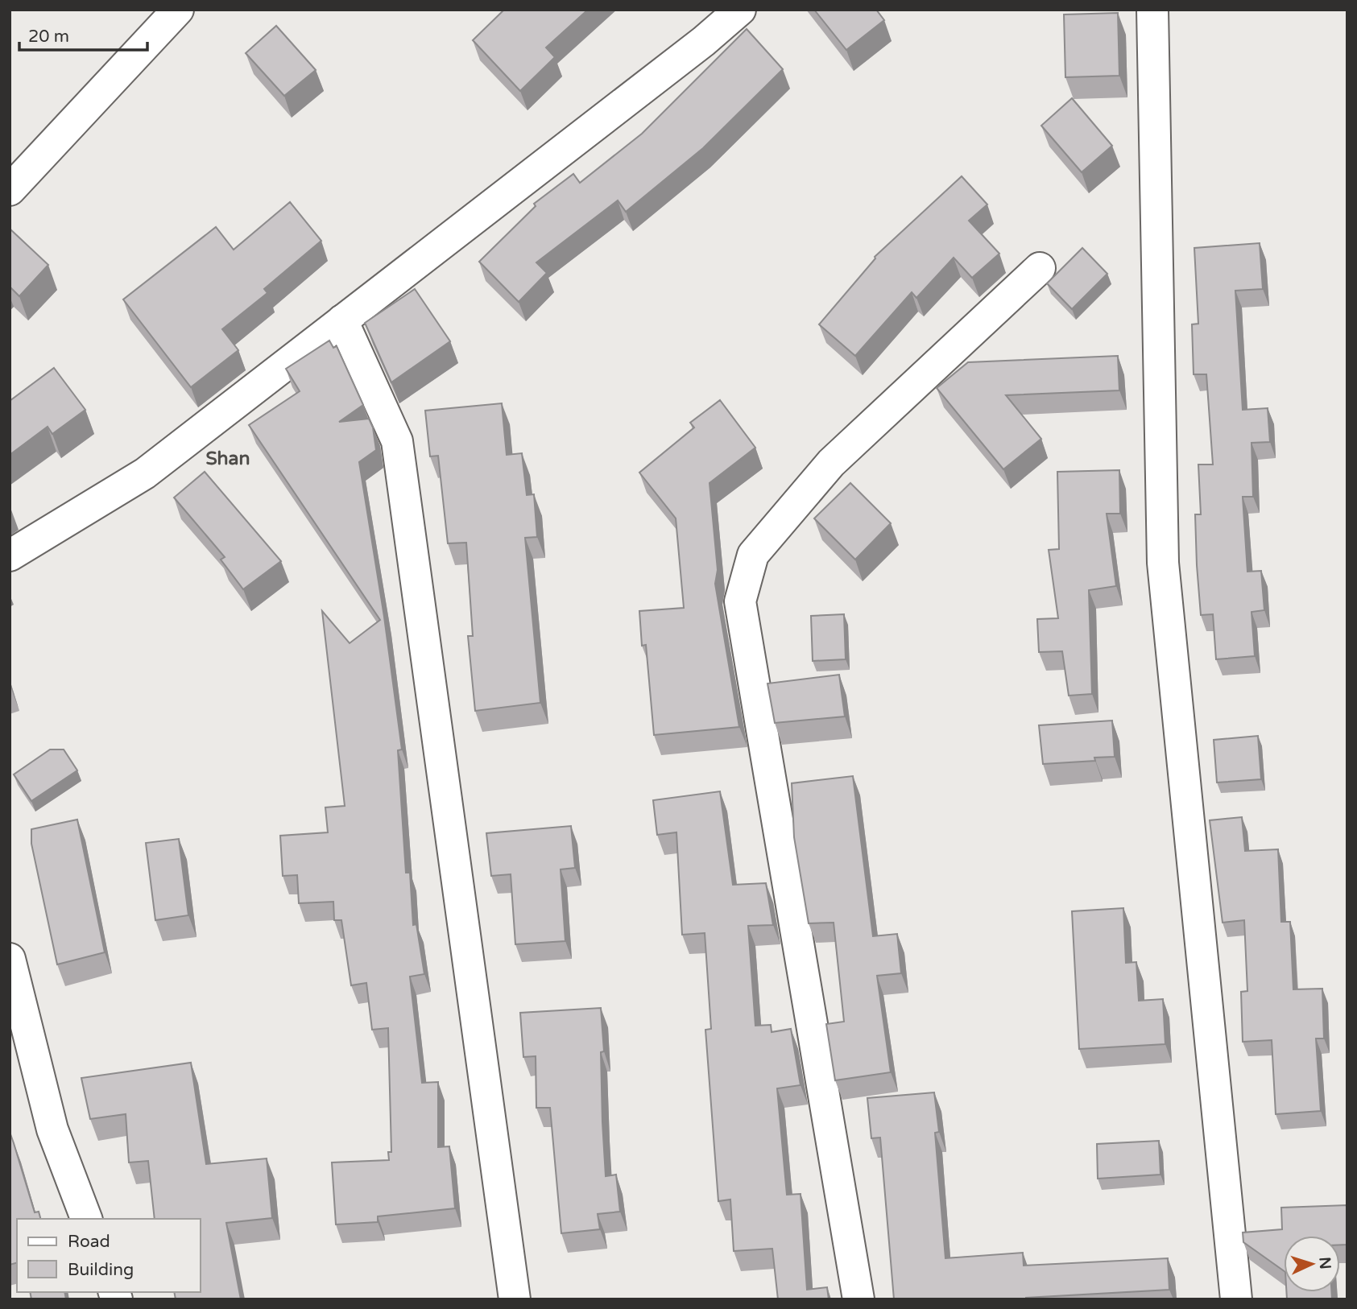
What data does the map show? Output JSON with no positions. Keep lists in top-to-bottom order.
{
  "districts": ["Shan"],
  "legend": ["Road", "Building"],
  "scale_bar": "20 m",
  "north": "right"
}
